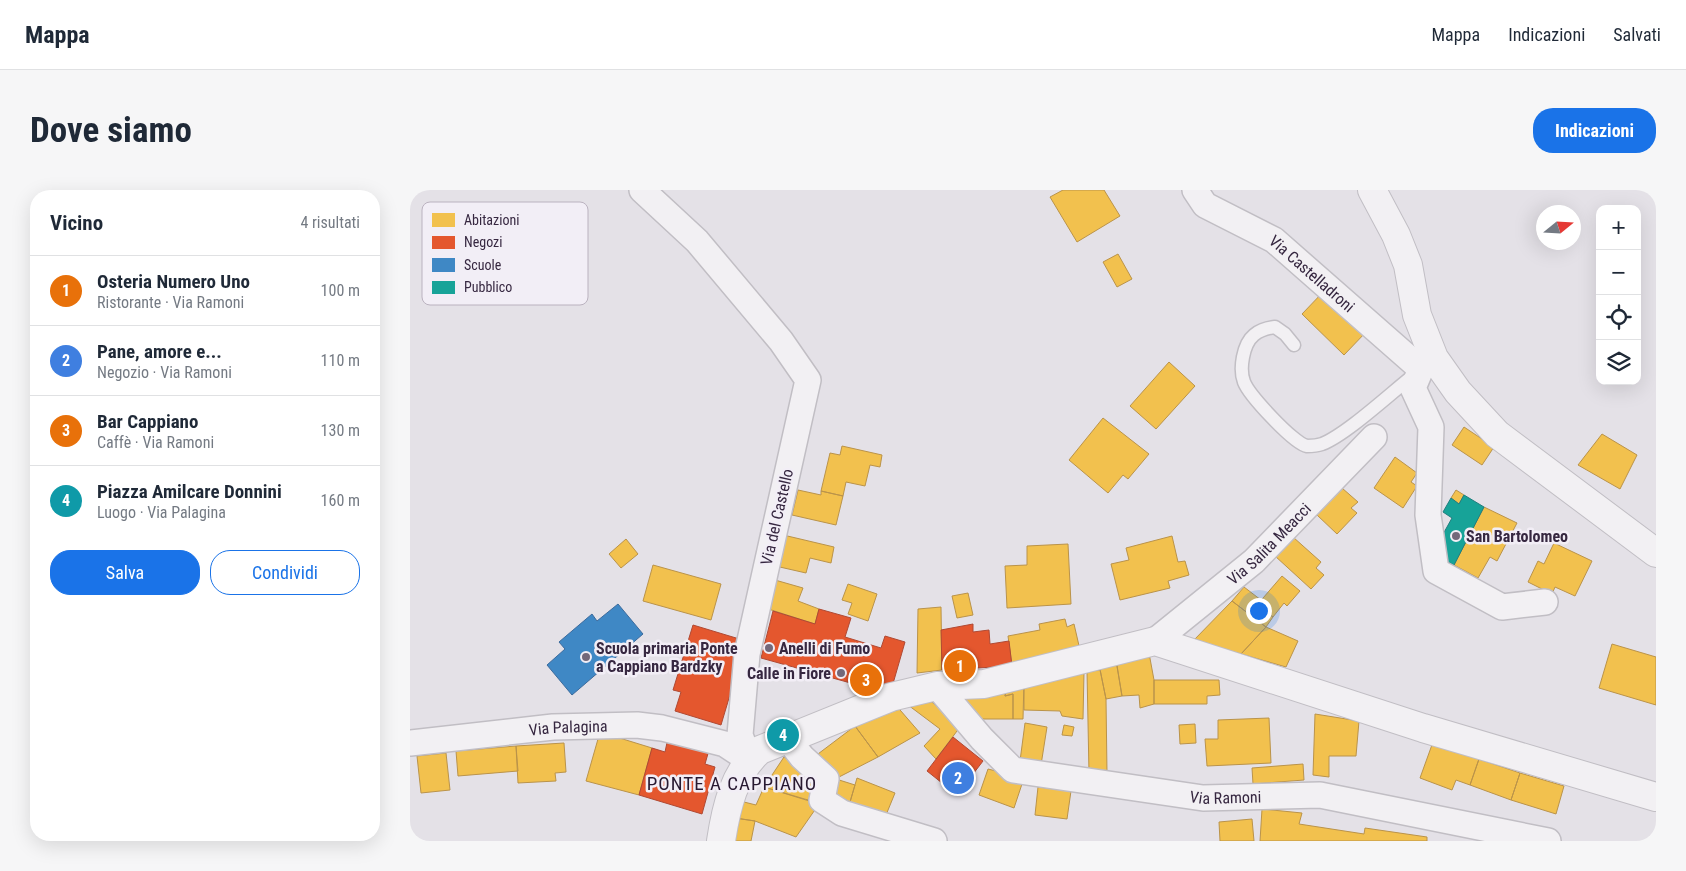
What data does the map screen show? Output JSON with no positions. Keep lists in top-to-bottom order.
{
  "streets": {
    "street": [
      "Via Castelladroni",
      "Via del Castello",
      "Via Salita Meacci",
      "Via Palagina",
      "Via Ramoni"
    ]
  },
  "crossings": [
    ["Via del Castello", "Via Palagina"]
  ],
  "districts": ["PONTE A CAPPIANO"],
  "places": [
    "San Bartolomeo",
    "Anelli di Fumo",
    "Scuola primaria Ponte a Cappiano Bardzky",
    "Calle in Fiore"
  ],
  "legend": [
    "Abitazioni",
    "Negozi",
    "Scuole",
    "Pubblico"
  ],
  "north": "right",
  "page": {
    "header": "Mappa",
    "nav": ["Mappa", "Indicazioni", "Salvati"],
    "buttons": [
      "Indicazioni",
      ["Salva", "Condividi"]
    ],
    "title": "Dove siamo",
    "heading": ["Vicino", "4 risultati"],
    "map_buttons": ["+", "−"],
    "list": [
      {
        "mark": "1",
        "name": "Osteria Numero Uno",
        "note": "Ristorante · Via Ramoni",
        "value": "100 m"
      },
      {
        "mark": "2",
        "name": "Pane, amore e...",
        "note": "Negozio · Via Ramoni",
        "value": "110 m"
      },
      {
        "mark": "3",
        "name": "Bar Cappiano",
        "note": "Caffè · Via Ramoni",
        "value": "130 m"
      },
      {
        "mark": "4",
        "name": "Piazza Amilcare Donnini",
        "note": "Luogo · Via Palagina",
        "value": "160 m"
      }
    ],
    "pins": [
      "1",
      "3",
      "4",
      "2"
    ]
  }
}
